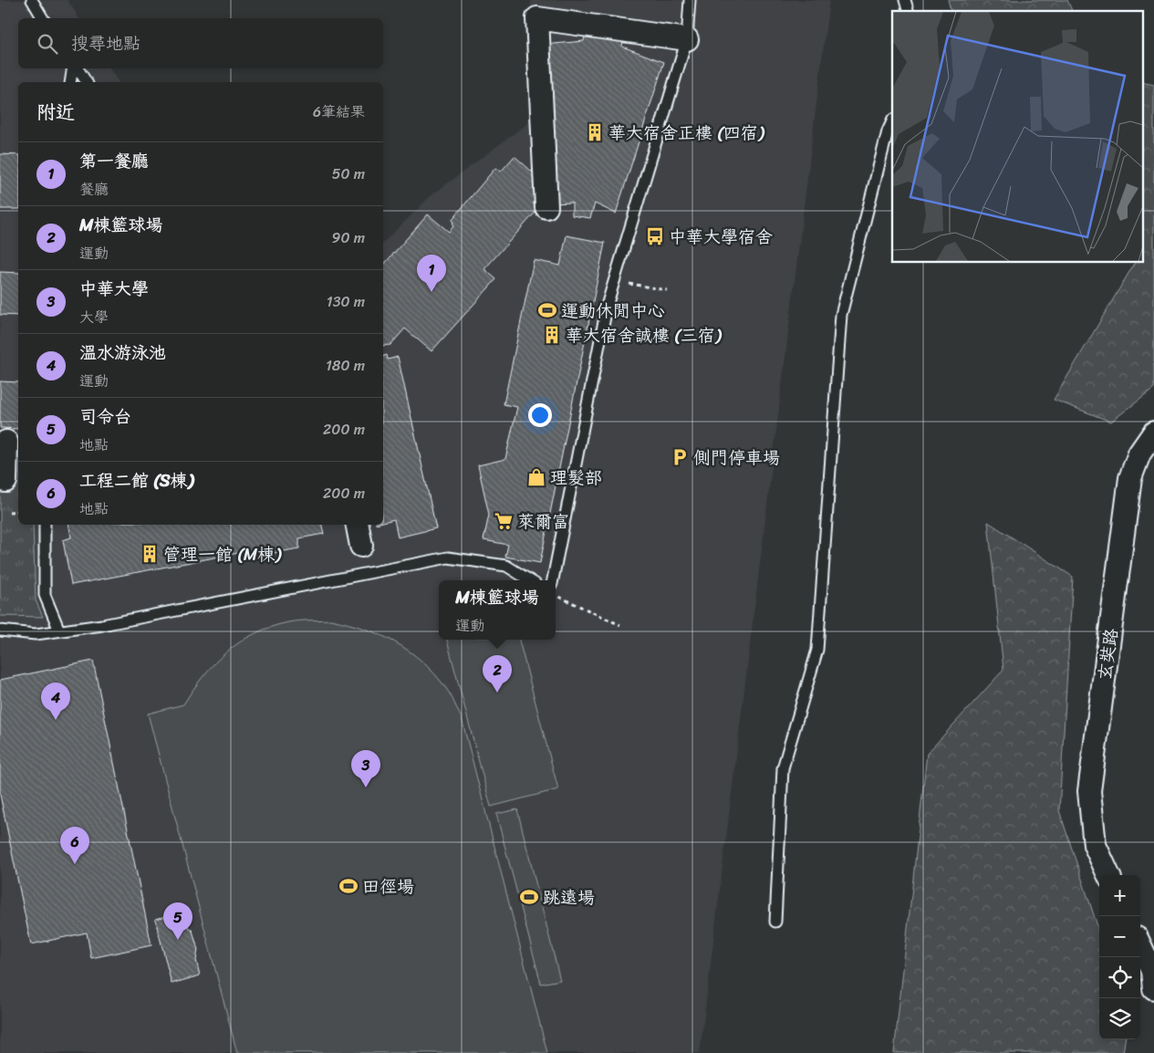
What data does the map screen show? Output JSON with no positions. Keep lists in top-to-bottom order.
{
  "streets": {
    "street": ["玄奘路"]
  },
  "places": {
    "building": ["華大宿舍正樓 (四宿)", "華大宿舍誠樓 (三宿)", "管理一館 (M棟)"],
    "bus stop": ["中華大學宿舍"],
    "sports": ["運動休閒中心", "田徑場", "跳遠場"],
    "parking": ["側門停車場"],
    "shop": ["理髮部"],
    "supermarket": ["萊爾富"]
  },
  "page": {
    "search": "搜尋地點",
    "heading": ["附近", "6筆結果"],
    "list": [
      {
        "mark": "1",
        "name": "第一餐廳",
        "note": "餐廳",
        "value": "50 m"
      },
      {
        "mark": "2",
        "name": "M棟籃球場",
        "note": "運動",
        "value": "90 m"
      },
      {
        "mark": "3",
        "name": "中華大學",
        "note": "大學",
        "value": "130 m"
      },
      {
        "mark": "4",
        "name": "溫水游泳池",
        "note": "運動",
        "value": "180 m"
      },
      {
        "mark": "5",
        "name": "司令台",
        "note": "地點",
        "value": "200 m"
      },
      {
        "mark": "6",
        "name": "工程二館 (S棟)",
        "note": "地點",
        "value": "200 m"
      }
    ],
    "pins": [
      "1",
      "2",
      "4",
      "3",
      "6",
      "5"
    ],
    "popup": ["M棟籃球場", "運動"],
    "map_buttons": ["+", "−"]
  }
}
